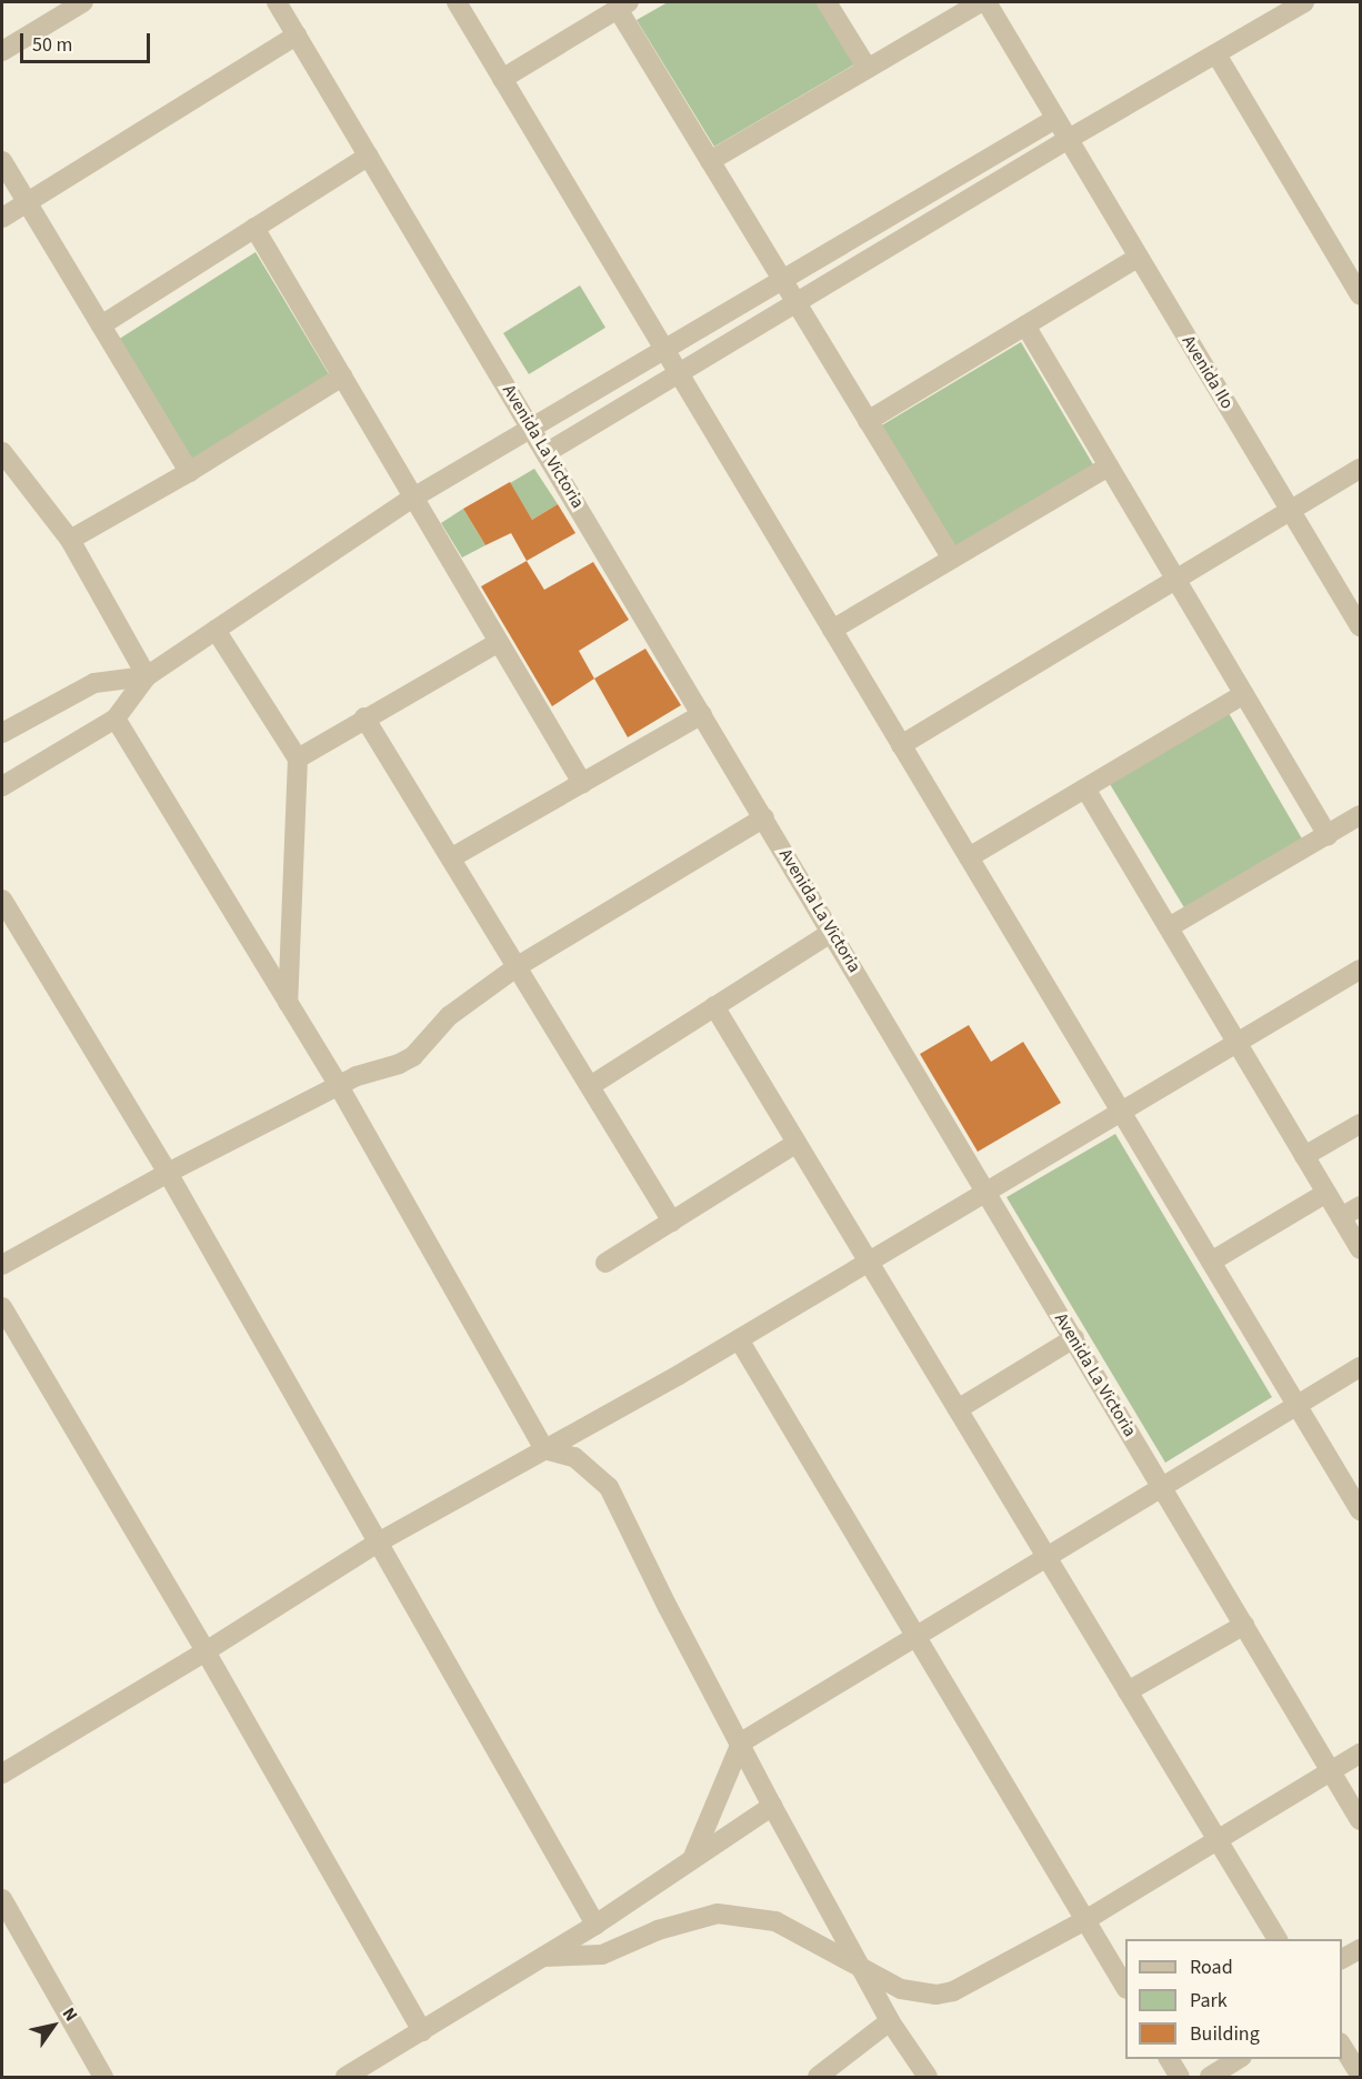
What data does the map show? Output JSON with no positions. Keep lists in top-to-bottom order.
{
  "streets": {
    "street": ["Avenida Ilo", "Avenida La Victoria"]
  },
  "legend": ["Road", "Park", "Building"],
  "scale_bar": "50 m",
  "north": "top right"
}
